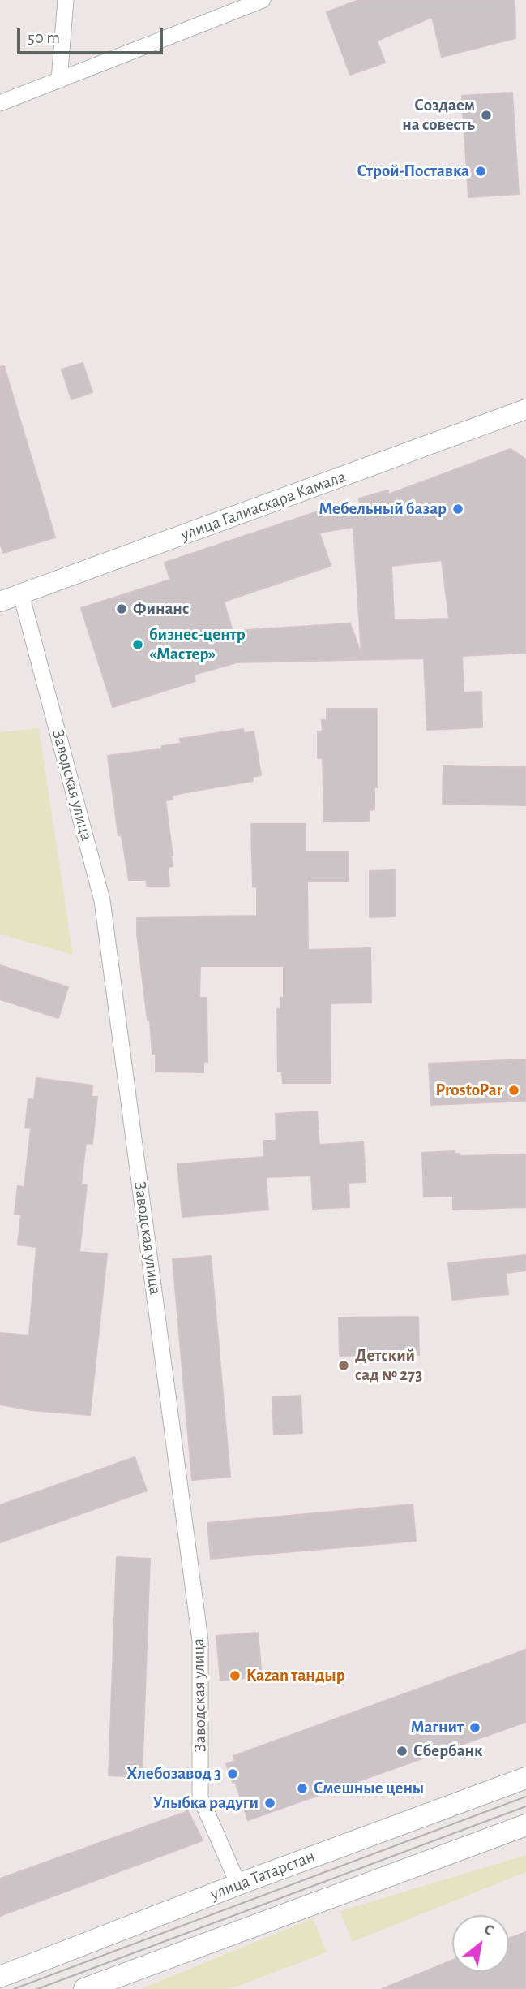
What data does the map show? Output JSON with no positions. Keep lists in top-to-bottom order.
{
  "streets": {
    "main road": ["улица Татарстан"],
    "street": ["улица Галиаскара Камала", "Заводская улица"]
  },
  "crossings": [
    ["улица Галиаскара Камала", "Заводская улица"],
    ["Заводская улица", "улица Татарстан"]
  ],
  "places": [
    "Создаем на совесть",
    "Строй-Поставка",
    "Мебельный базар",
    "Финанс",
    "бизнес-центр «Мастер»",
    "ProstoPar",
    "Детский сад № 273",
    "Kazan тандыр",
    "Магнит",
    "Сбербанк",
    "Хлебозавод 3",
    "Смешные цены",
    "Улыбка радуги"
  ],
  "scale_bar": "50 m",
  "north": "top right"
}
